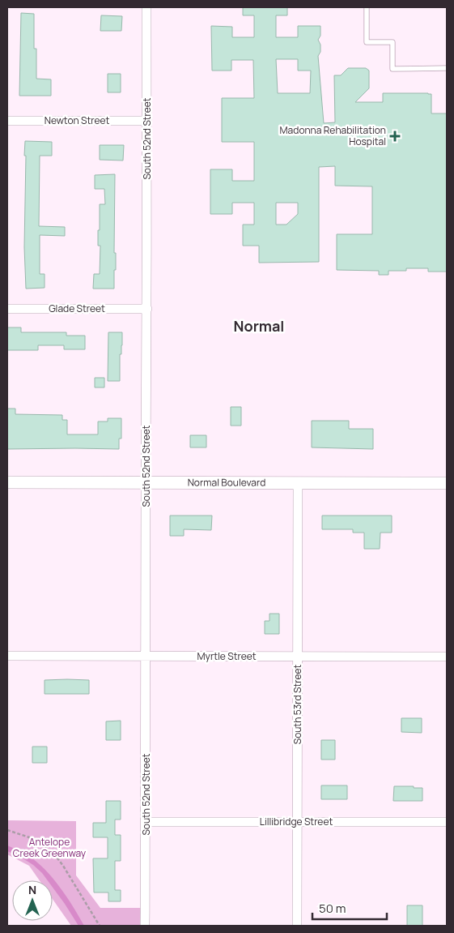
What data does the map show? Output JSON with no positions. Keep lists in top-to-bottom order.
{
  "streets": {
    "main road": ["Normal Boulevard"],
    "street": [
      "Newton Street",
      "South 52nd Street",
      "Glade Street",
      "Myrtle Street",
      "South 53rd Street",
      "Lillibridge Street"
    ]
  },
  "crossings": [
    ["Newton Street", "South 52nd Street"],
    ["South 52nd Street", "Glade Street"],
    ["South 52nd Street", "Normal Boulevard"],
    ["South 52nd Street", "Myrtle Street"],
    ["South 52nd Street", "Lillibridge Street"],
    ["Normal Boulevard", "South 53rd Street"],
    ["Myrtle Street", "South 53rd Street"],
    ["South 53rd Street", "Lillibridge Street"]
  ],
  "districts": ["Normal"],
  "parks": ["Antelope Creek Greenway"],
  "places": {
    "health": ["Madonna Rehabilitation Hospital"]
  },
  "scale_bar": "50 m",
  "north": "top"
}
